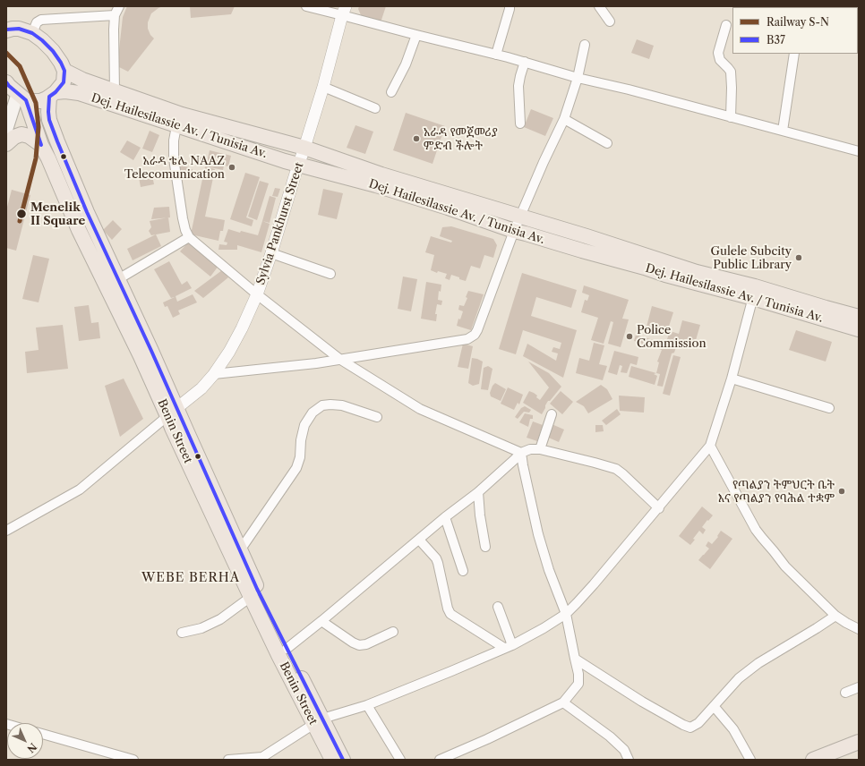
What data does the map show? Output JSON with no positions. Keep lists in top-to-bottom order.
{
  "streets": {
    "main road": ["Dej. Hailesilassie Av. / Tunisia Av.", "Benin Street"],
    "street": ["Sylvia Pankhurst Street"]
  },
  "crossings": [
    ["Dej. Hailesilassie Av. / Tunisia Av.", "Sylvia Pankhurst Street"],
    ["Dej. Hailesilassie Av. / Tunisia Av.", "Benin Street"],
    ["Sylvia Pankhurst Street", "Benin Street"]
  ],
  "districts": ["WEBE BERHA"],
  "places": [
    "አራዳ የመጀመሪያ ምድብ ችሎት",
    "አራዳ ቴሌ NAAZ Telecomunication",
    "Menelik II Square",
    "Gulele Subcity Public Library",
    "Police Commission",
    "የጣልያን ትምህርት ቤት እና የጣልያን የባሕል ተቋም"
  ],
  "lines": ["transit line B37", "rail line S-N"],
  "legend": ["Railway S-N", "B37"],
  "north": "bottom right"
}
